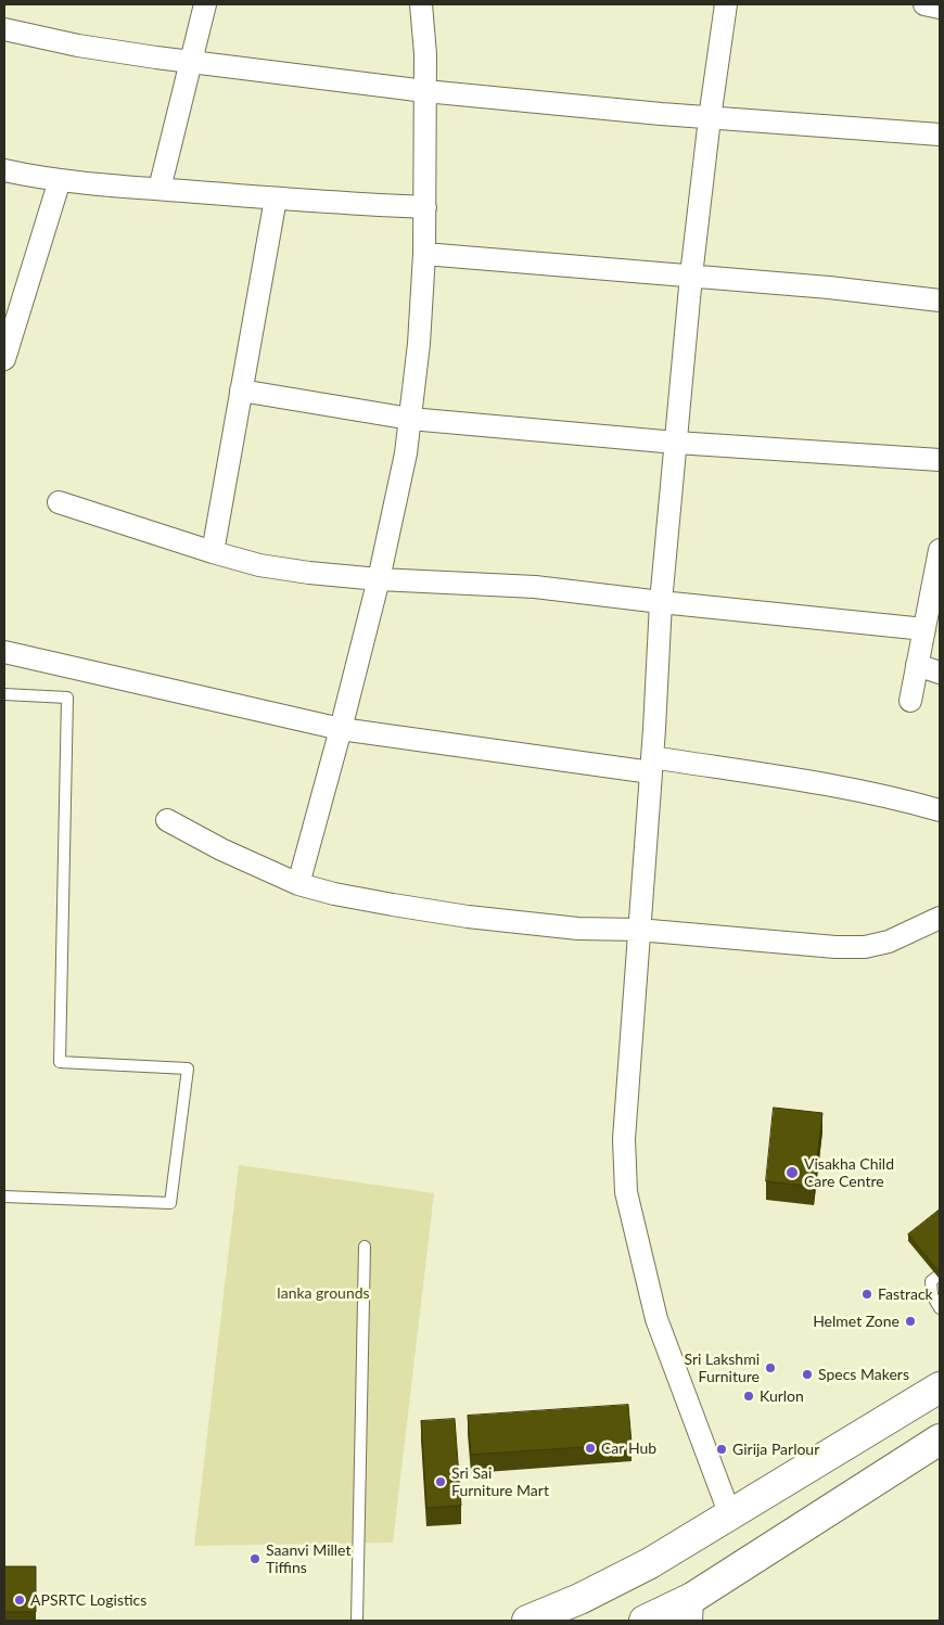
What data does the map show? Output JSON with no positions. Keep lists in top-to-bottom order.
{
  "parks": ["lanka grounds"],
  "places": [
    "Visakha Child Care Centre",
    "Fastrack",
    "Helmet Zone",
    "Sri Lakshmi Furniture",
    "Specs Makers",
    "Kurlon",
    "Car Hub",
    "Girija Parlour",
    "Sri Sai Furniture Mart",
    "Saanvi Millet Tiffins",
    "APSRTC Logistics"
  ]
}
